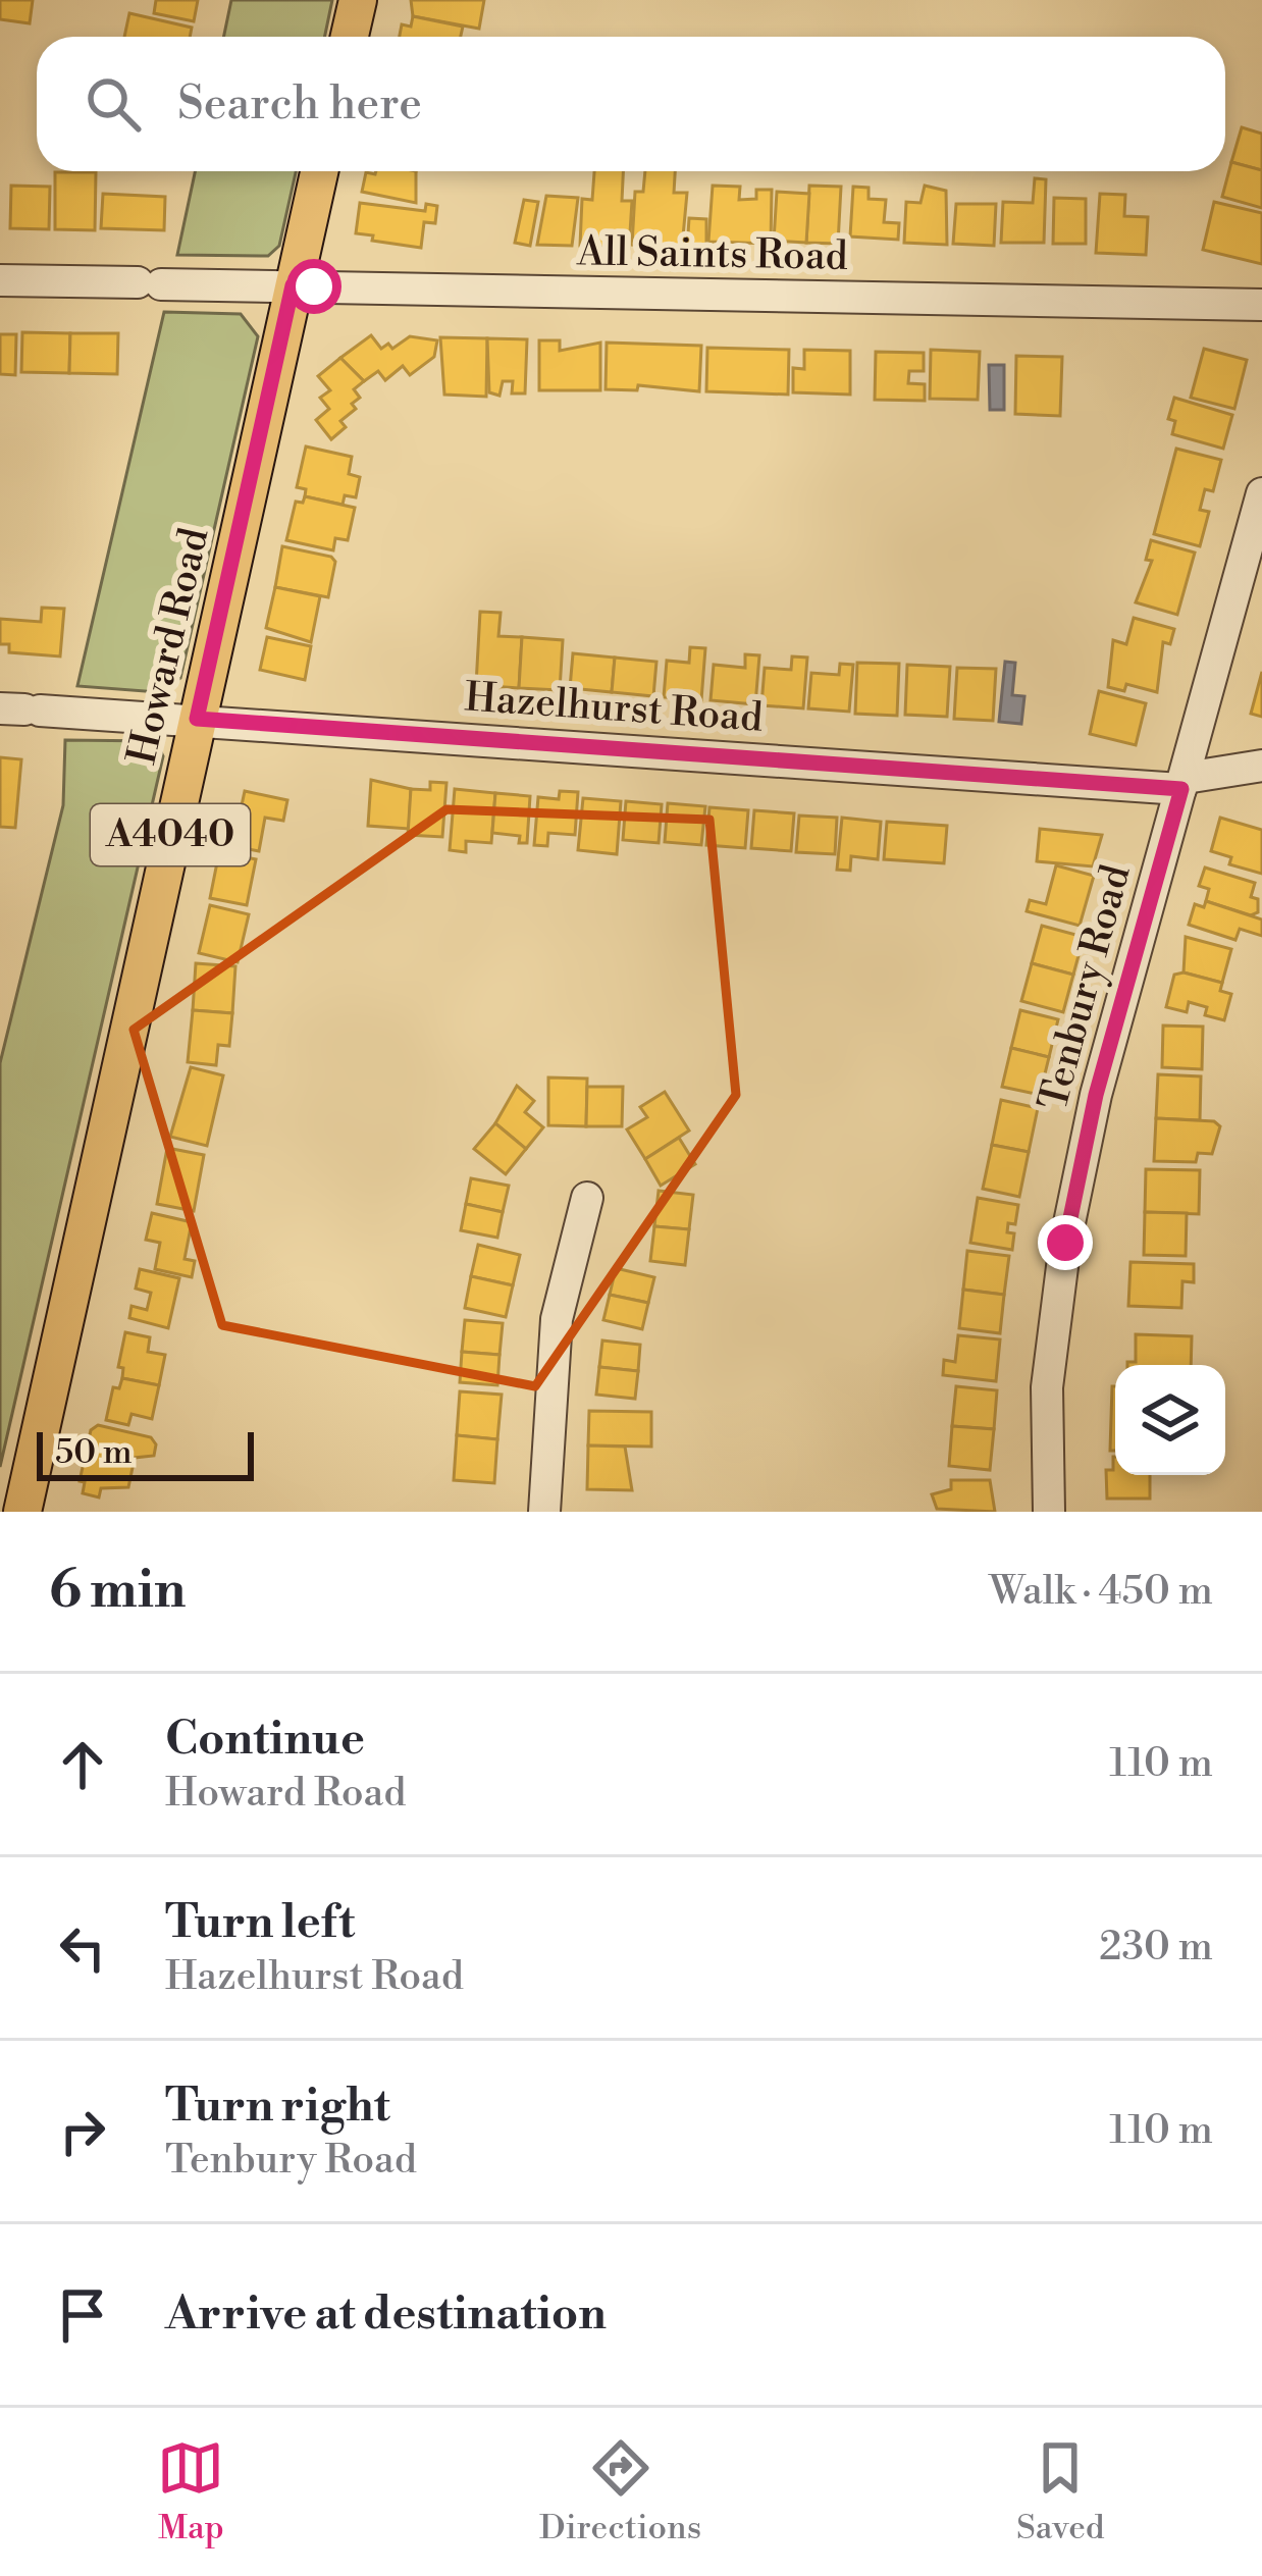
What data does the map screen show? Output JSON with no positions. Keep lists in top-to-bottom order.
{
  "streets": {
    "main road": ["Howard Road", "A4040"],
    "street": ["All Saints Road", "Hazelhurst Road", "Tenbury Road"]
  },
  "crossings": [
    ["All Saints Road", "Howard Road"],
    ["Howard Road", "Hazelhurst Road"],
    ["Hazelhurst Road", "Tenbury Road"]
  ],
  "scale_bar": "50 m",
  "page": {
    "search": "Search here",
    "scale": "50 m",
    "heading": ["6 min", "Walk · 450 m"],
    "list": [
      ["Continue", "Howard Road", "110 m"],
      ["Turn left", "Hazelhurst Road", "230 m"],
      ["Turn right", "Tenbury Road", "110 m"],
      "Arrive at destination"
    ],
    "nav": ["Map", "Directions", "Saved"]
  }
}
